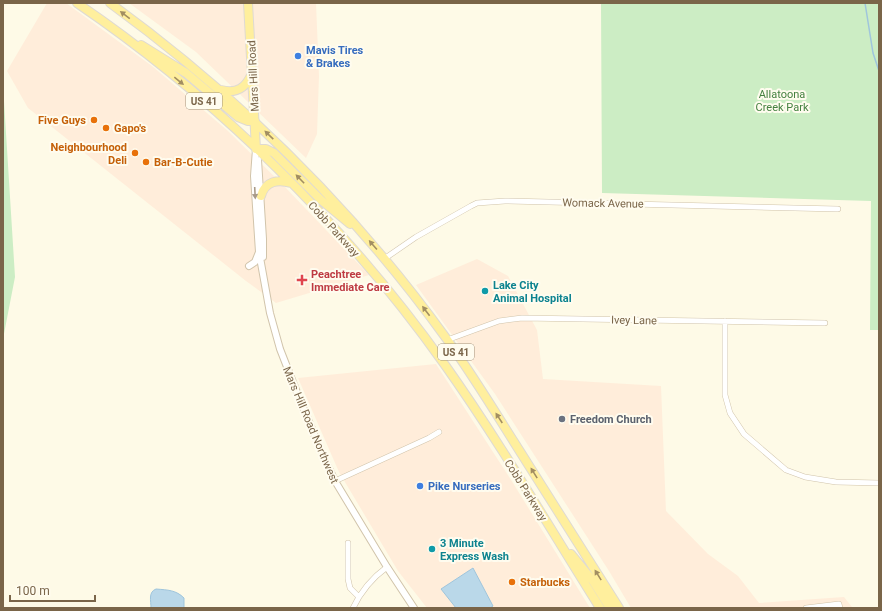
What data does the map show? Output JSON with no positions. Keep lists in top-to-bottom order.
{
  "streets": {
    "main road": ["Mars Hill Road", "US 41", "Cobb Parkway"],
    "street": ["Womack Avenue", "Ivey Lane", "Mars Hill Road Northwest"]
  },
  "crossings": [
    ["Mars Hill Road", "Cobb Parkway"],
    ["Mars Hill Road", "Mars Hill Road Northwest"],
    ["Womack Avenue", "Cobb Parkway"],
    ["Cobb Parkway", "Ivey Lane"],
    ["Cobb Parkway", "Mars Hill Road Northwest"]
  ],
  "parks": ["Allatoona Creek Park"],
  "places": {
    "other": [
      "Mavis Tires & Brakes",
      "Five Guys",
      "Gapo's",
      "Neighbourhood Deli",
      "Bar-B-Cutie",
      "Lake City Animal Hospital",
      "Freedom Church",
      "Pike Nurseries",
      "3 Minute Express Wash",
      "Starbucks"
    ],
    "health": ["Peachtree Immediate Care"]
  },
  "scale_bar": "100 m"
}
